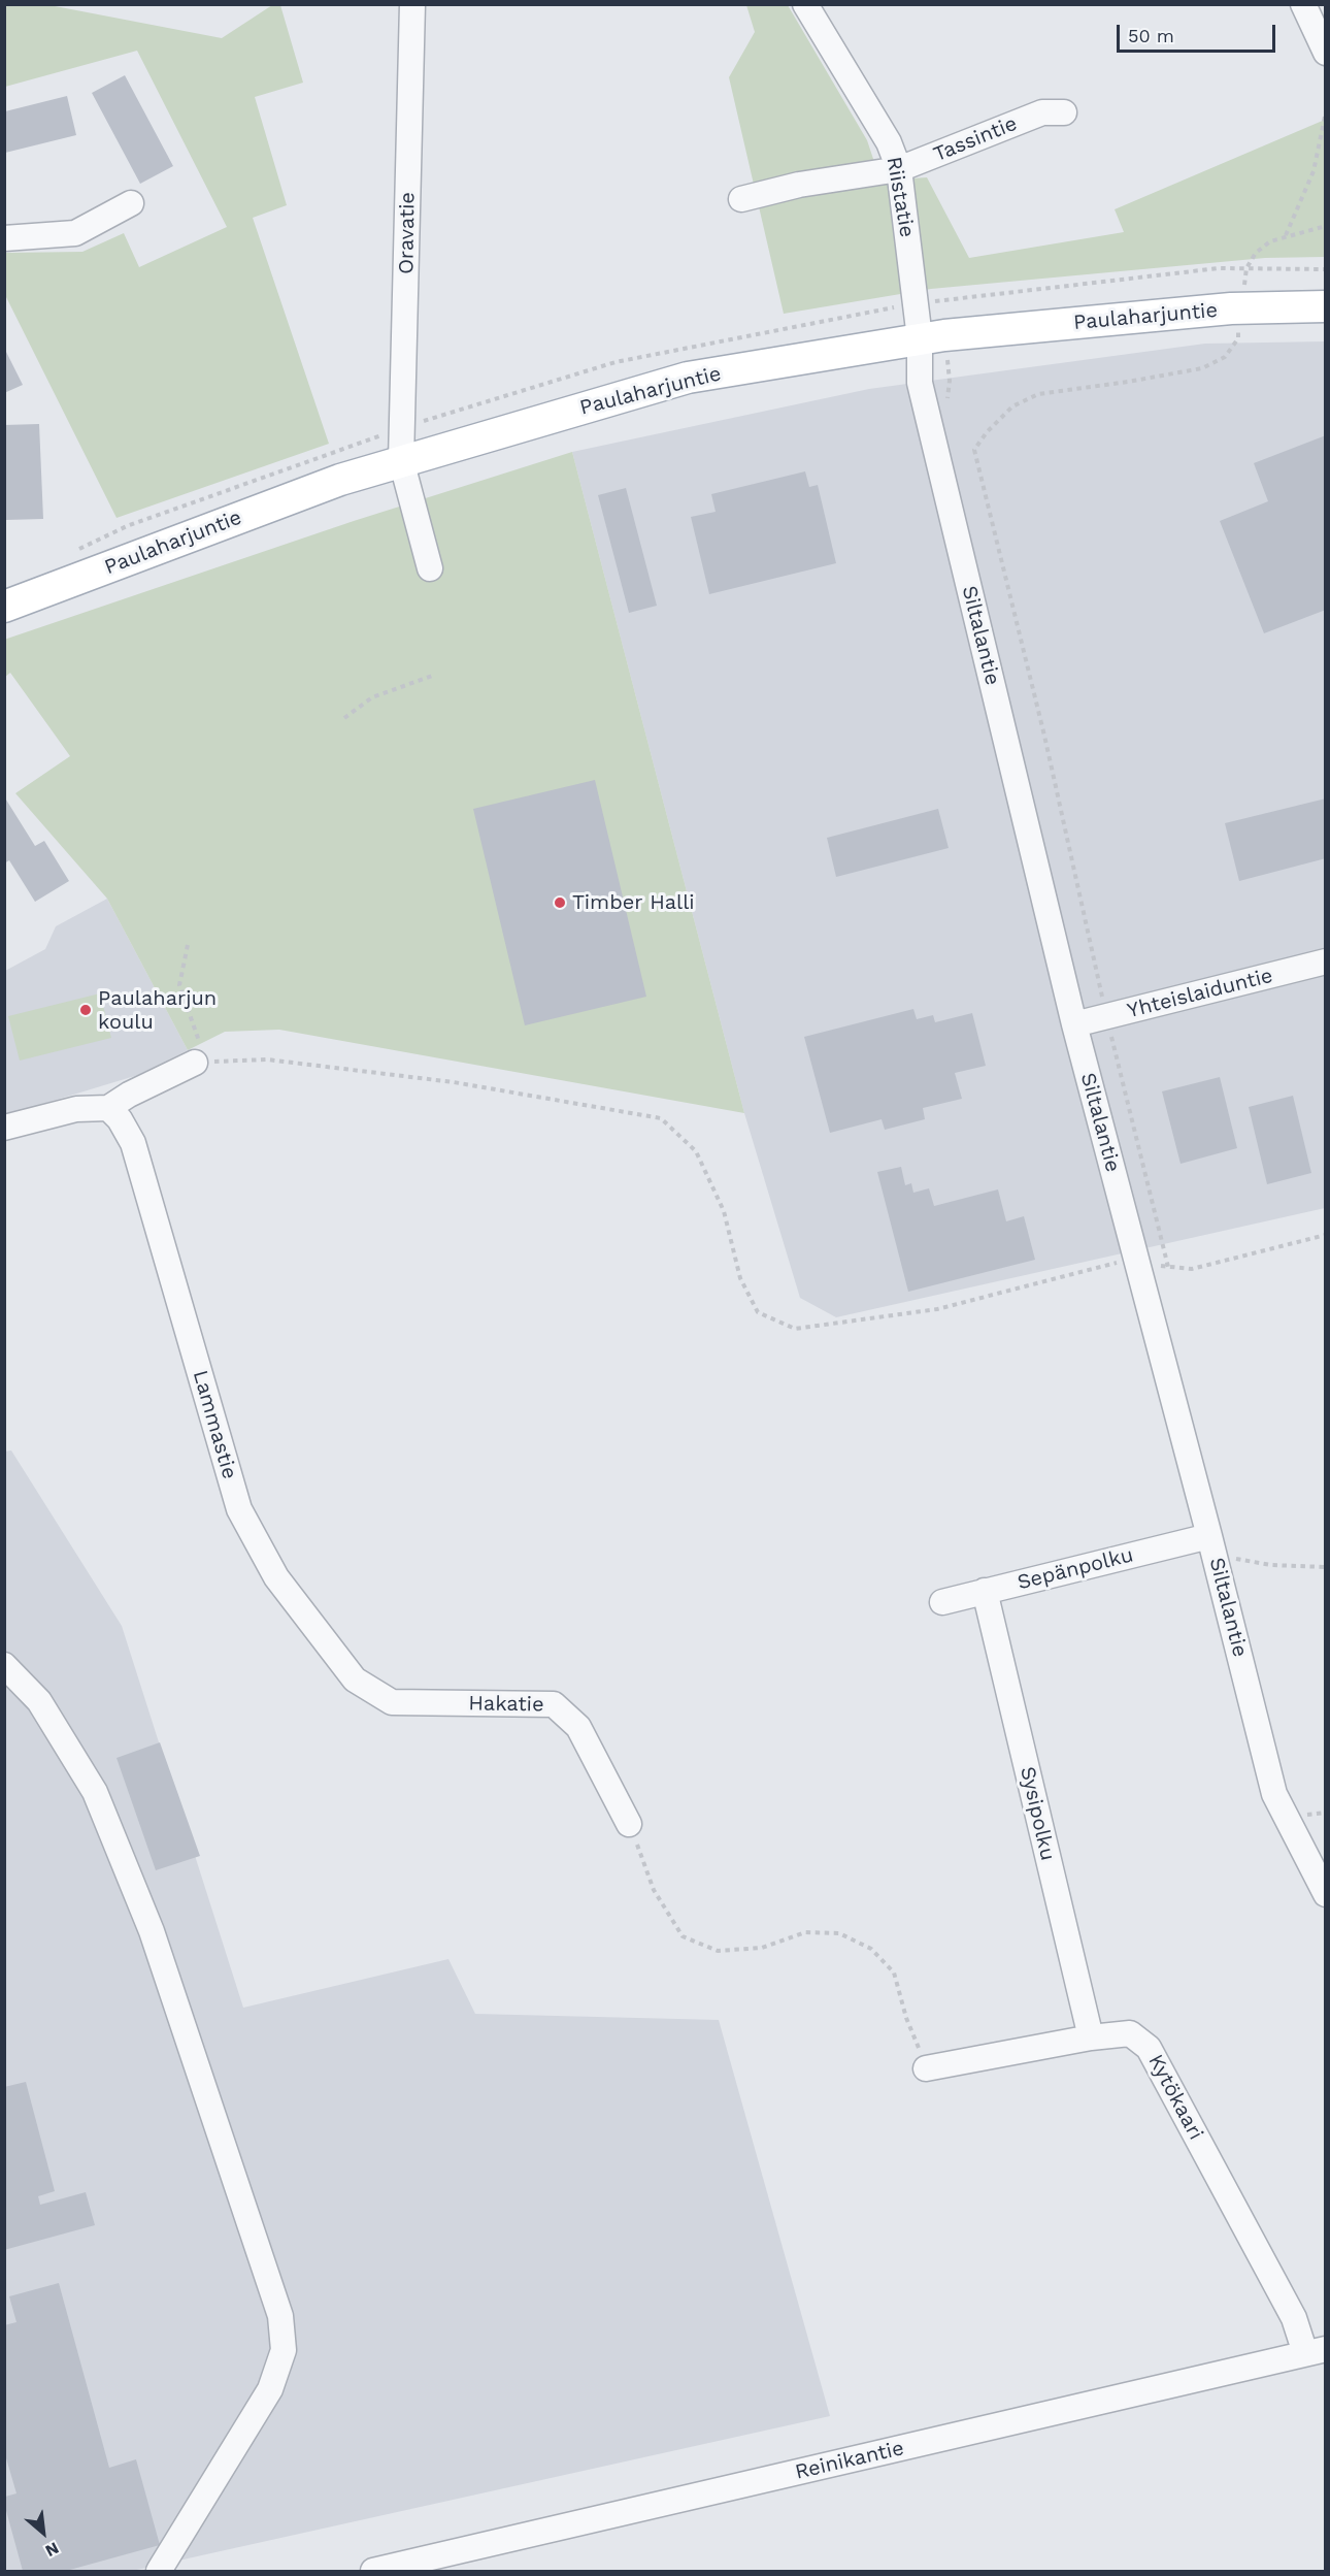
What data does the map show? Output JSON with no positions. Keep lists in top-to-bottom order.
{
  "streets": {
    "main road": ["Paulaharjuntie"],
    "street": [
      "Tassintie",
      "Riistatie",
      "Oravatie",
      "Siltalantie",
      "Yhteislaiduntie",
      "Lammastie",
      "Sepänpolku",
      "Hakatie",
      "Sysipolku",
      "Kytökaari",
      "Reinikantie"
    ]
  },
  "crossings": [
    ["Tassintie", "Riistatie"],
    ["Riistatie", "Paulaharjuntie"],
    ["Riistatie", "Siltalantie"],
    ["Oravatie", "Paulaharjuntie"],
    ["Paulaharjuntie", "Siltalantie"],
    ["Siltalantie", "Yhteislaiduntie"],
    ["Siltalantie", "Sepänpolku"],
    ["Lammastie", "Hakatie"],
    ["Sepänpolku", "Sysipolku"],
    ["Sysipolku", "Kytökaari"],
    ["Kytökaari", "Reinikantie"]
  ],
  "places": ["Timber Halli", "Paulaharjun koulu"],
  "scale_bar": "50 m",
  "north": "bottom right"
}
